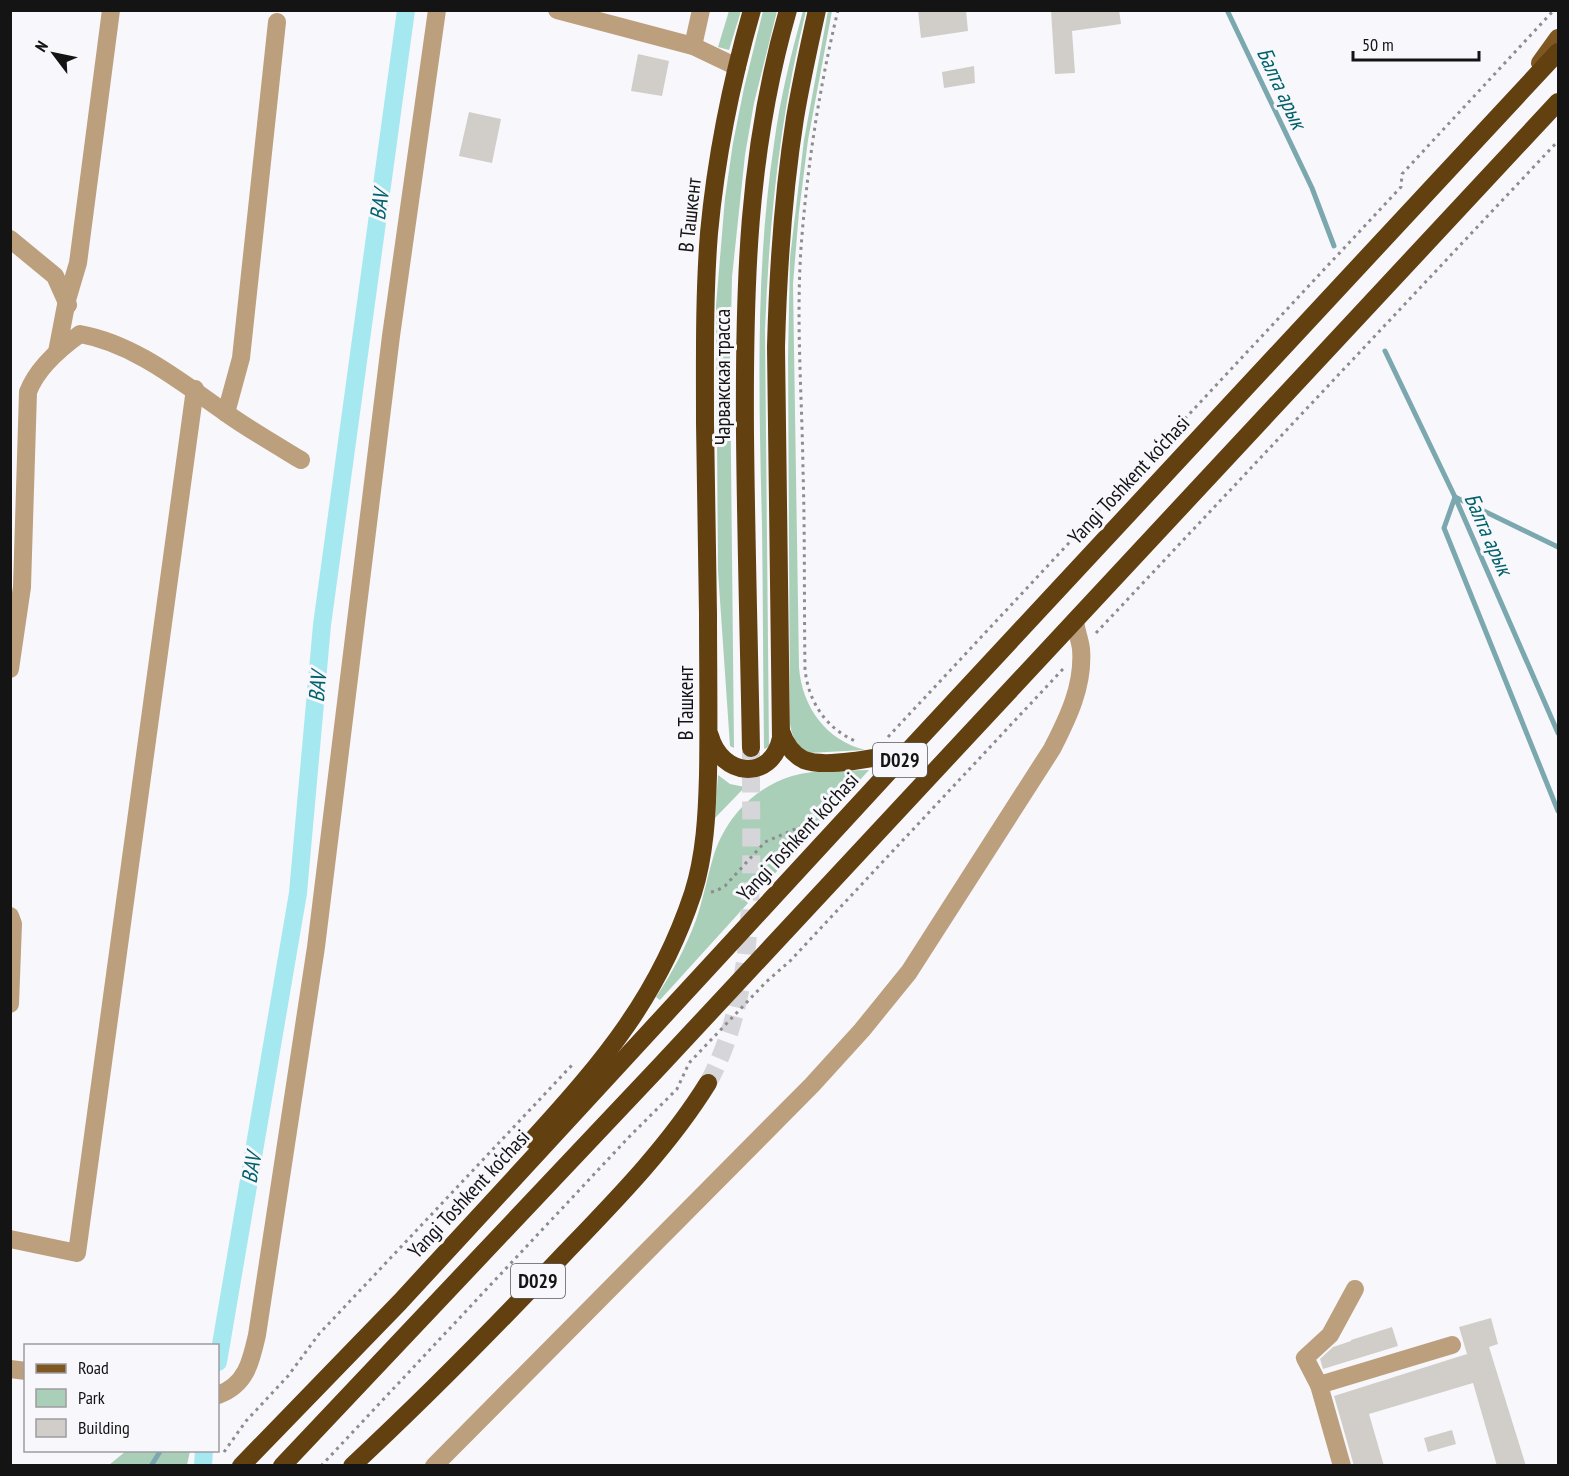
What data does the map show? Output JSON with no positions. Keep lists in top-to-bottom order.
{
  "streets": {
    "highway": [
      "В Ташкент",
      "Чарвакская трасса",
      "Yangi Toshkent ko‘chasi",
      "D029"
    ]
  },
  "crossings": [
    ["В Ташкент", "Yangi Toshkent ko‘chasi"]
  ],
  "water": ["Балта арык", "BAV"],
  "legend": ["Road", "Park", "Building"],
  "scale_bar": "50 m",
  "north": "top left"
}
